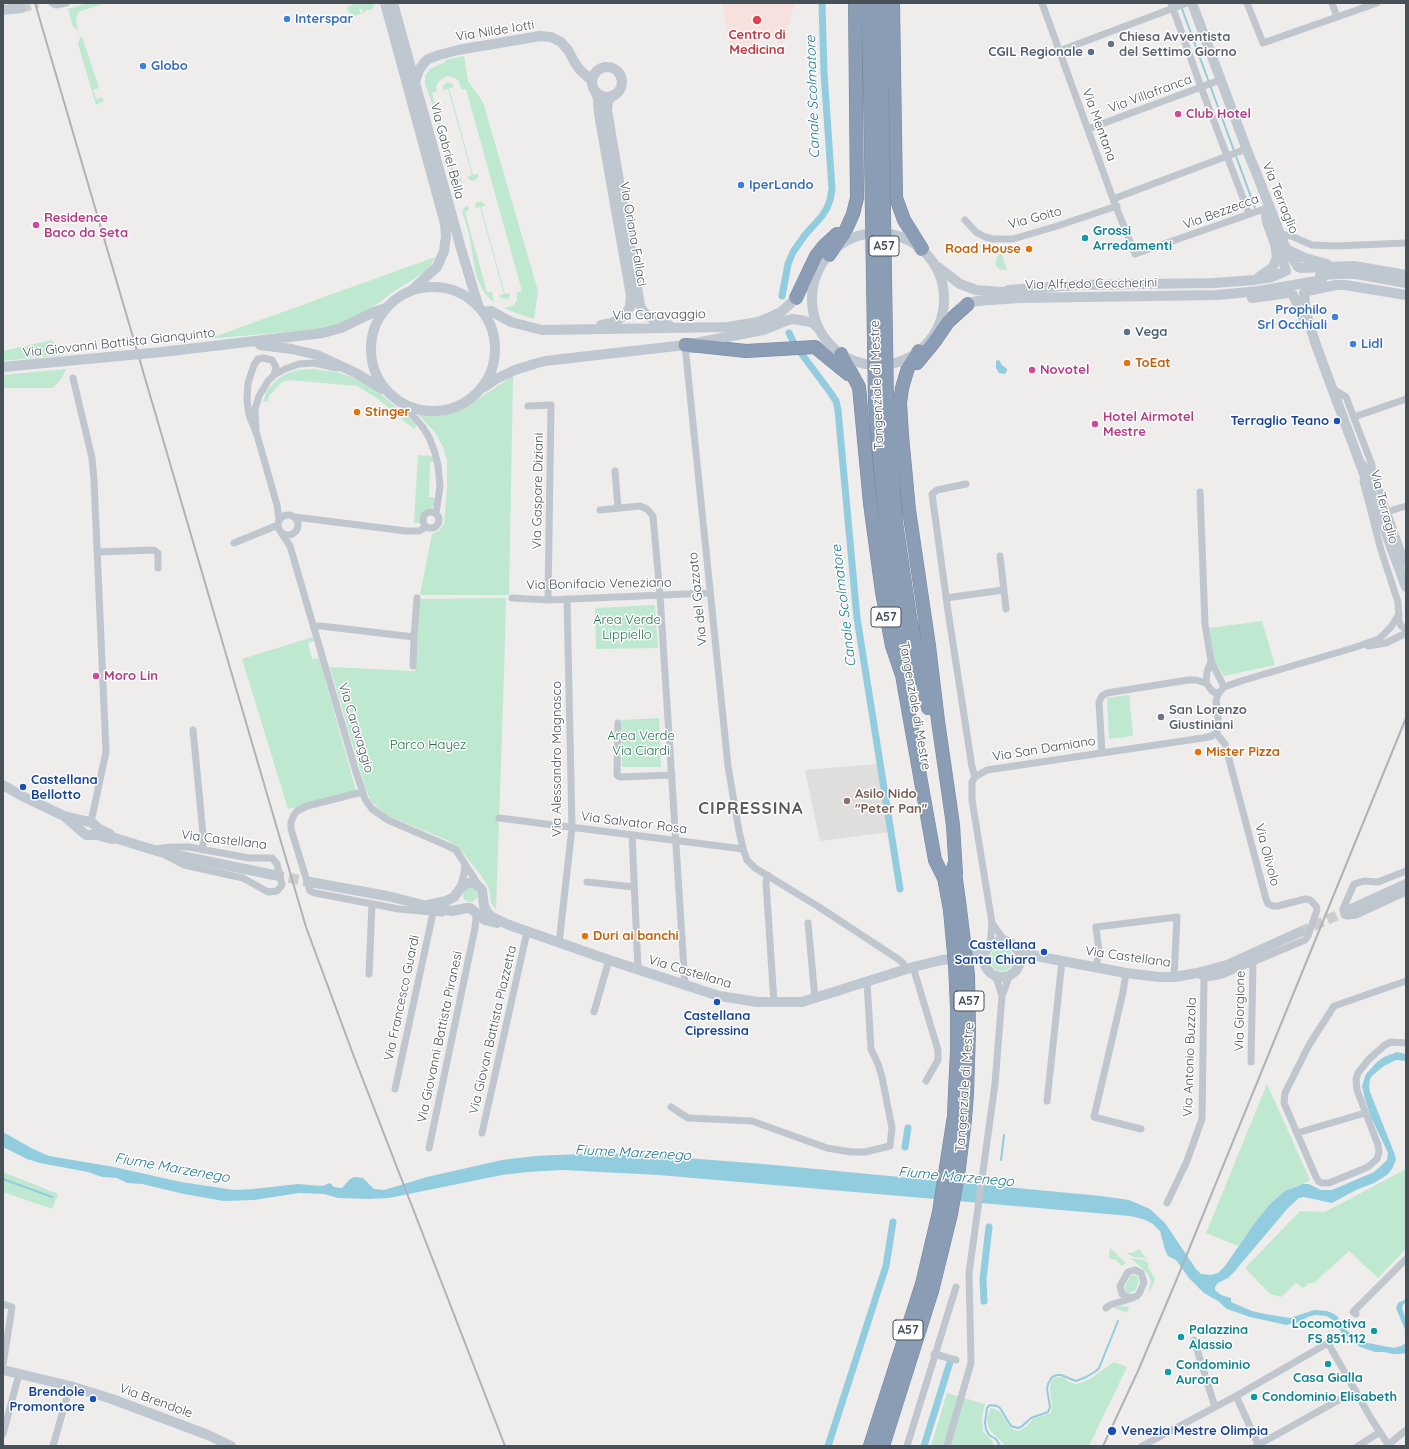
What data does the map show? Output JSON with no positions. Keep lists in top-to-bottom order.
{
  "streets": {
    "highway": ["A57", "Tangenziale di Mestre"],
    "main road": [
      "Via Nilde Iotti",
      "Via Gabriel Bella",
      "Via Terraglio",
      "Via Oriana Fallaci",
      "Via Alfredo Ceccherini",
      "Via Caravaggio",
      "Via Giovanni Battista Gianquinto",
      "Via Castellana",
      "Via Brendole"
    ],
    "street": [
      "Via Villafranca",
      "Via Mentana",
      "Via Bezzecca",
      "Via Goito",
      "Via Gaspare Diziani",
      "Via Bonifacio Veneziano",
      "Via del Gazzato",
      "Via San Damiano",
      "Via Alessandro Magnasco",
      "Via Salvator Rosa",
      "Via Olivolo",
      "Via Francesco Guardi",
      "Via Giorgione",
      "Via Giovan Battista Piazzetta",
      "Via Giovanni Battista Piranesi",
      "Via Antonio Buzzola"
    ]
  },
  "crossings": [
    ["Via Nilde Iotti", "Via Oriana Fallaci"],
    ["Via Villafranca", "Via Mentana"],
    ["Via Villafranca", "Via Terraglio"],
    ["Via Mentana", "Via Bezzecca"],
    ["Via Mentana", "Via Goito"],
    ["Via Gabriel Bella", "Via Caravaggio"],
    ["Via Gabriel Bella", "Via Giovanni Battista Gianquinto"],
    ["Via Terraglio", "Via Bezzecca"],
    ["Via Terraglio", "Via Goito"],
    ["Via Oriana Fallaci", "Via Caravaggio"],
    ["A57", "Via Alfredo Ceccherini"],
    ["A57", "Via Caravaggio"],
    ["A57", "Tangenziale di Mestre"],
    ["Via Alfredo Ceccherini", "Via Caravaggio"],
    ["Via Caravaggio", "Via Giovanni Battista Gianquinto"],
    ["Via Caravaggio", "Via del Gazzato"],
    ["Via Caravaggio", "Via Castellana"],
    ["Via Caravaggio", "Via Giovanni Battista Piranesi"],
    ["Via Gaspare Diziani", "Via Bonifacio Veneziano"],
    ["Via Bonifacio Veneziano", "Via del Gazzato"],
    ["Via Bonifacio Veneziano", "Via Alessandro Magnasco"],
    ["Via del Gazzato", "Via Salvator Rosa"],
    ["Via del Gazzato", "Via Castellana"],
    ["Via San Damiano", "Via Olivolo"],
    ["Via Alessandro Magnasco", "Via Salvator Rosa"],
    ["Via Alessandro Magnasco", "Via Castellana"],
    ["Via Castellana", "Via Olivolo"],
    ["Via Castellana", "Via Giovan Battista Piazzetta"],
    ["Via Castellana", "Via Giovanni Battista Piranesi"],
    ["Via Castellana", "Via Antonio Buzzola"],
    ["Via Olivolo", "Via Giorgione"],
    ["Via Olivolo", "Via Antonio Buzzola"]
  ],
  "districts": ["CIPRESSINA"],
  "water": ["Canale Scolmatore", "Fiume Marzenego"],
  "parks": ["Area Verde Lippiello", "Area Verde Via Ciardi", "Parco Hayez"],
  "places": [
    "Interspar",
    "Centro di Medicina",
    "Chiesa Avventista del Settimo Giorno",
    "CGIL Regionale",
    "Globo",
    "Club Hotel",
    "IperLando",
    "Residence Baco da Seta",
    "Grossi Arredamenti",
    "Road House",
    "Prophilo Srl Occhiali",
    "Vega",
    "Lidl",
    "ToEat",
    "Novotel",
    "Stinger",
    "Terraglio Teano",
    "Hotel Airmotel Mestre",
    "Moro Lin",
    "San Lorenzo Giustiniani",
    "Mister Pizza",
    "Castellana Bellotto",
    "Asilo Nido \"Peter Pan\"",
    "Duri ai banchi",
    "Castellana Santa Chiara",
    "Castellana Cipressina",
    "Locomotiva FS 851.112",
    "Palazzina Alassio",
    "Casa Gialla",
    "Condominio Aurora",
    "Condominio Elisabeth",
    "Brendole Promontore",
    "Venezia Mestre Olimpia"
  ]
}
